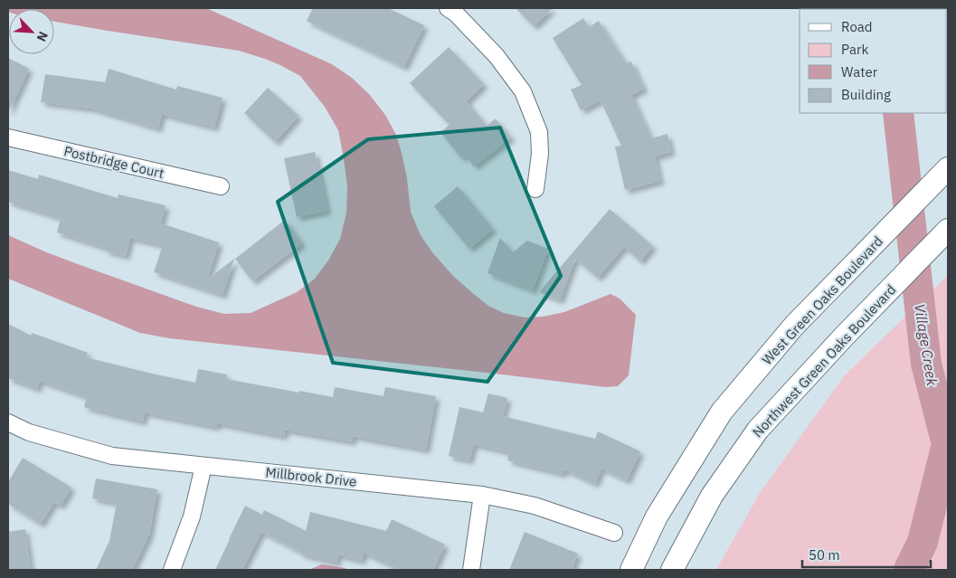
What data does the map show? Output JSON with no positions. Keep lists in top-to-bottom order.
{
  "streets": {
    "main road": ["West Green Oaks Boulevard", "Northwest Green Oaks Boulevard"],
    "street": ["Postbridge Court", "Millbrook Drive"]
  },
  "water": ["Village Creek"],
  "legend": [
    "Road",
    "Park",
    "Water",
    "Building"
  ],
  "scale_bar": "50 m",
  "north": "bottom right"
}
